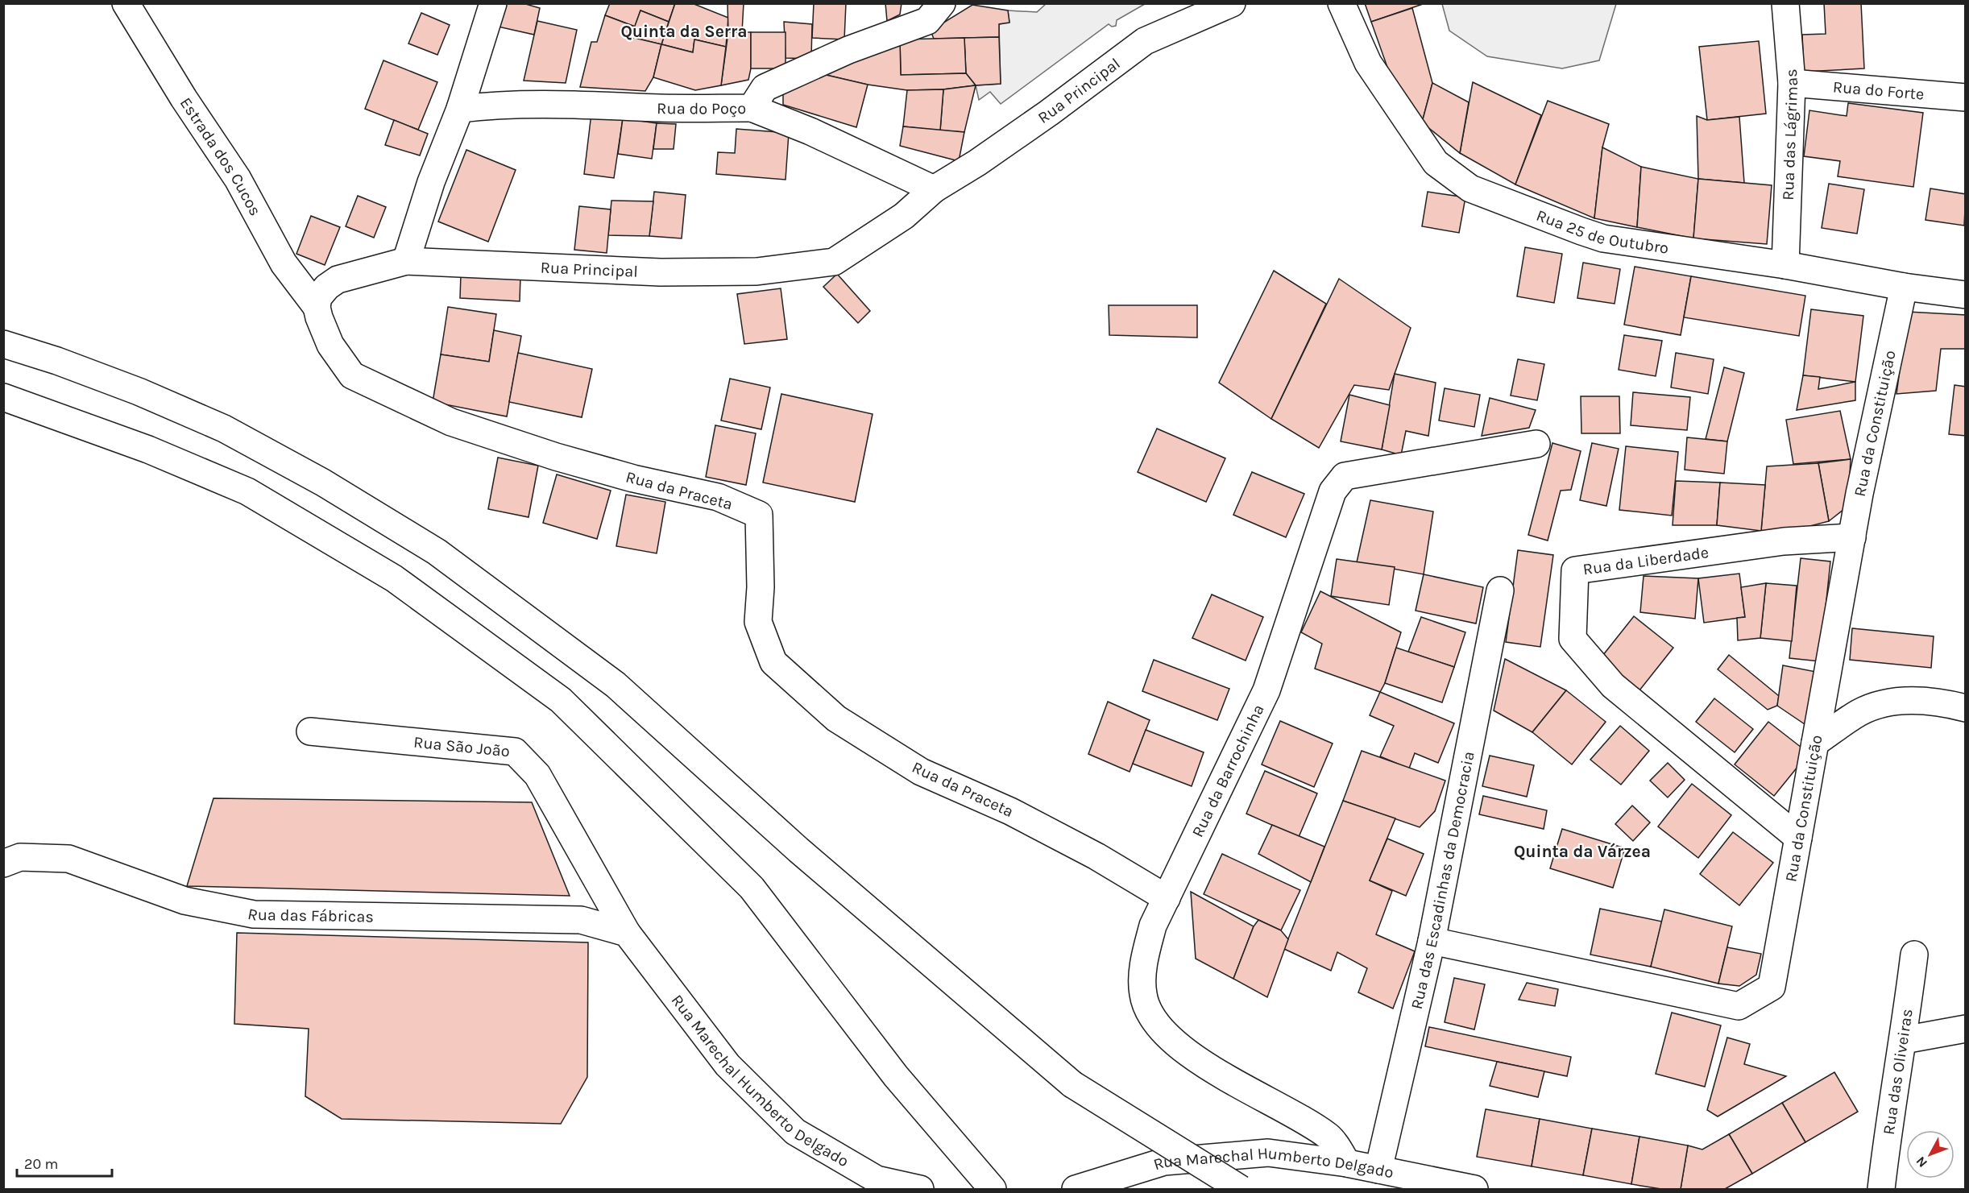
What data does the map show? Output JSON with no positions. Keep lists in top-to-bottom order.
{
  "streets": {
    "main road": [
      "Rua Principal",
      "Rua do Forte",
      "Rua do Poço",
      "Rua das Lágrimas",
      "Estrada dos Cucos",
      "Rua 25 de Outubro",
      "Rua da Constituição",
      "Rua da Praceta",
      "Rua da Liberdade",
      "Rua São João",
      "Rua da Barrochinha",
      "Rua das Escadinhas da Democracia",
      "Rua das Fábricas",
      "Rua das Oliveiras",
      "Rua Marechal Humberto Delgado"
    ]
  },
  "crossings": [
    ["Rua Principal", "Estrada dos Cucos"],
    ["Rua Principal", "Rua da Praceta"],
    ["Rua do Forte", "Rua das Lágrimas"],
    ["Rua das Lágrimas", "Rua 25 de Outubro"],
    ["Estrada dos Cucos", "Rua da Praceta"],
    ["Rua 25 de Outubro", "Rua da Constituição"],
    ["Rua da Constituição", "Rua da Liberdade"],
    ["Rua da Constituição", "Rua das Escadinhas da Democracia"],
    ["Rua da Praceta", "Rua da Barrochinha"],
    ["Rua São João", "Rua das Fábricas"],
    ["Rua São João", "Rua Marechal Humberto Delgado"],
    ["Rua da Barrochinha", "Rua Marechal Humberto Delgado"],
    ["Rua das Escadinhas da Democracia", "Rua Marechal Humberto Delgado"],
    ["Rua das Fábricas", "Rua Marechal Humberto Delgado"]
  ],
  "districts": ["Quinta da Serra", "Quinta da Várzea"],
  "scale_bar": "20 m",
  "north": "bottom left"
}
